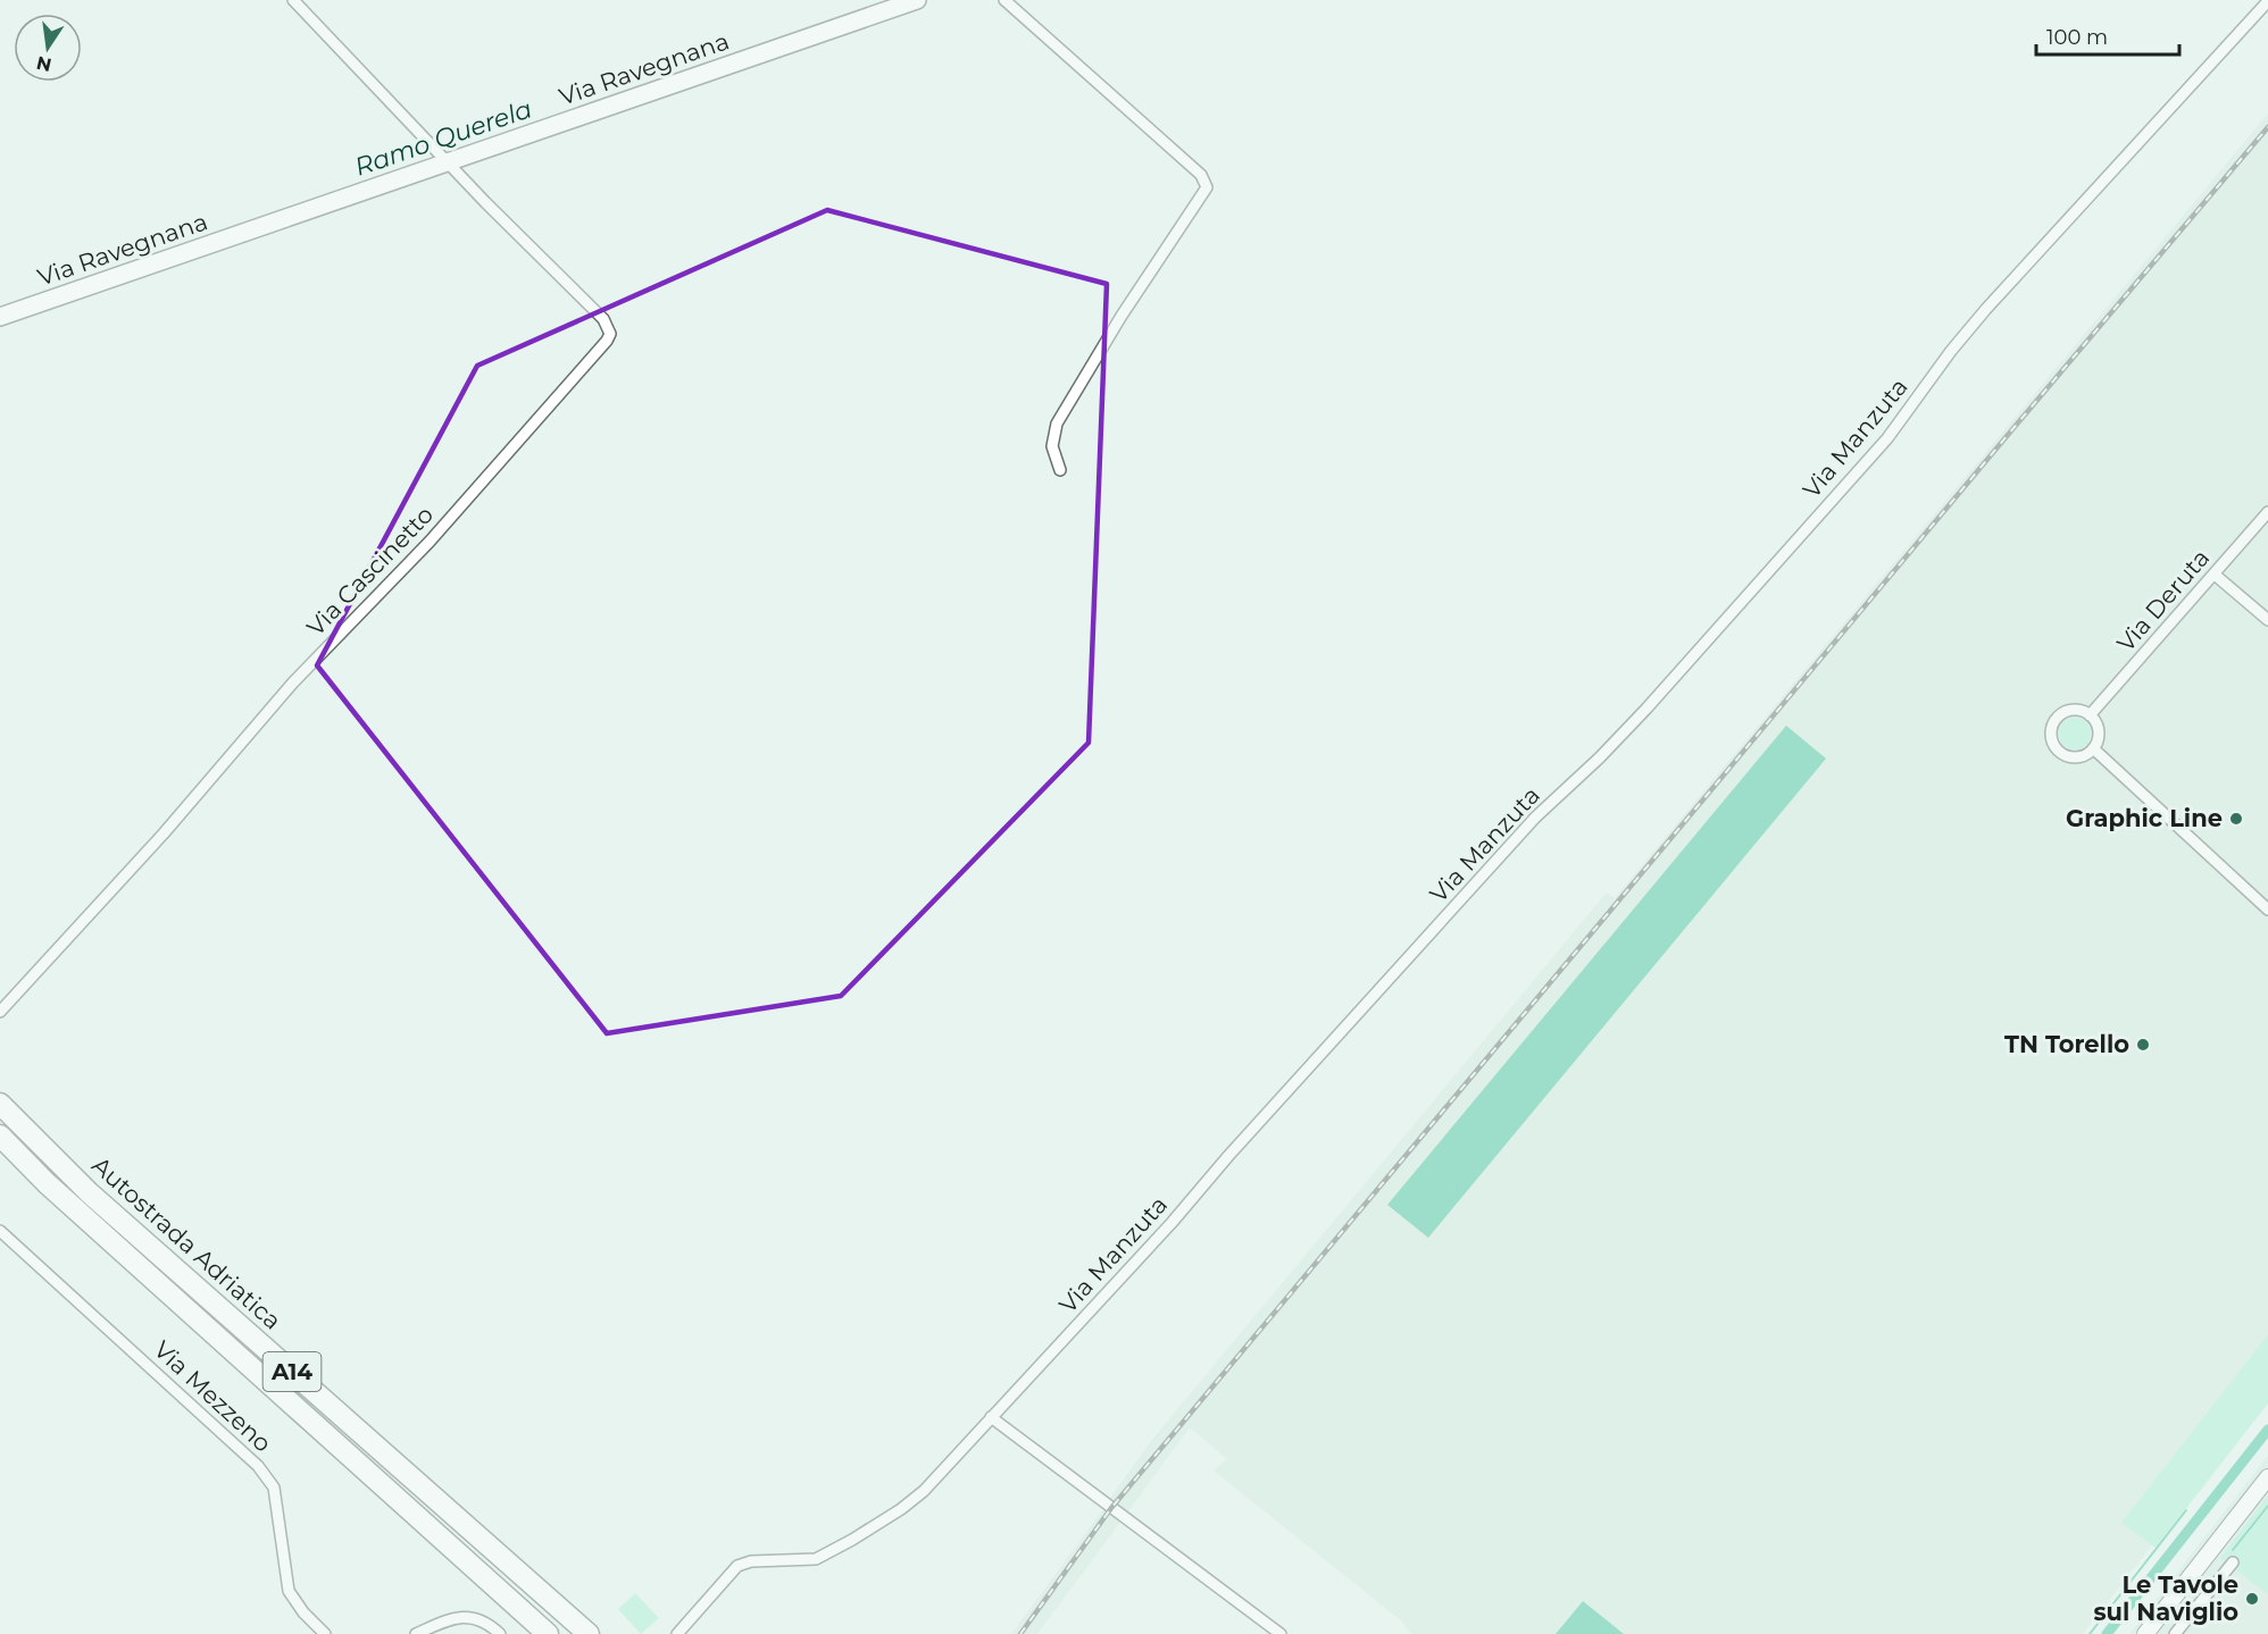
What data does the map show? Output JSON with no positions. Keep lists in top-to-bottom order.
{
  "streets": {
    "highway": ["Autostrada Adriatica", "A14"],
    "main road": ["Via Ravegnana"],
    "street": [
      "Via Manzuta",
      "Via Cascinetto",
      "Via Deruta",
      "Via Mezzeno"
    ]
  },
  "crossings": [
    ["Via Ravegnana", "Via Cascinetto"]
  ],
  "water": ["Ramo Querela"],
  "places": ["Graphic Line", "TN Torello", "Le Tavole sul Naviglio"],
  "scale_bar": "100 m",
  "north": "bottom"
}
